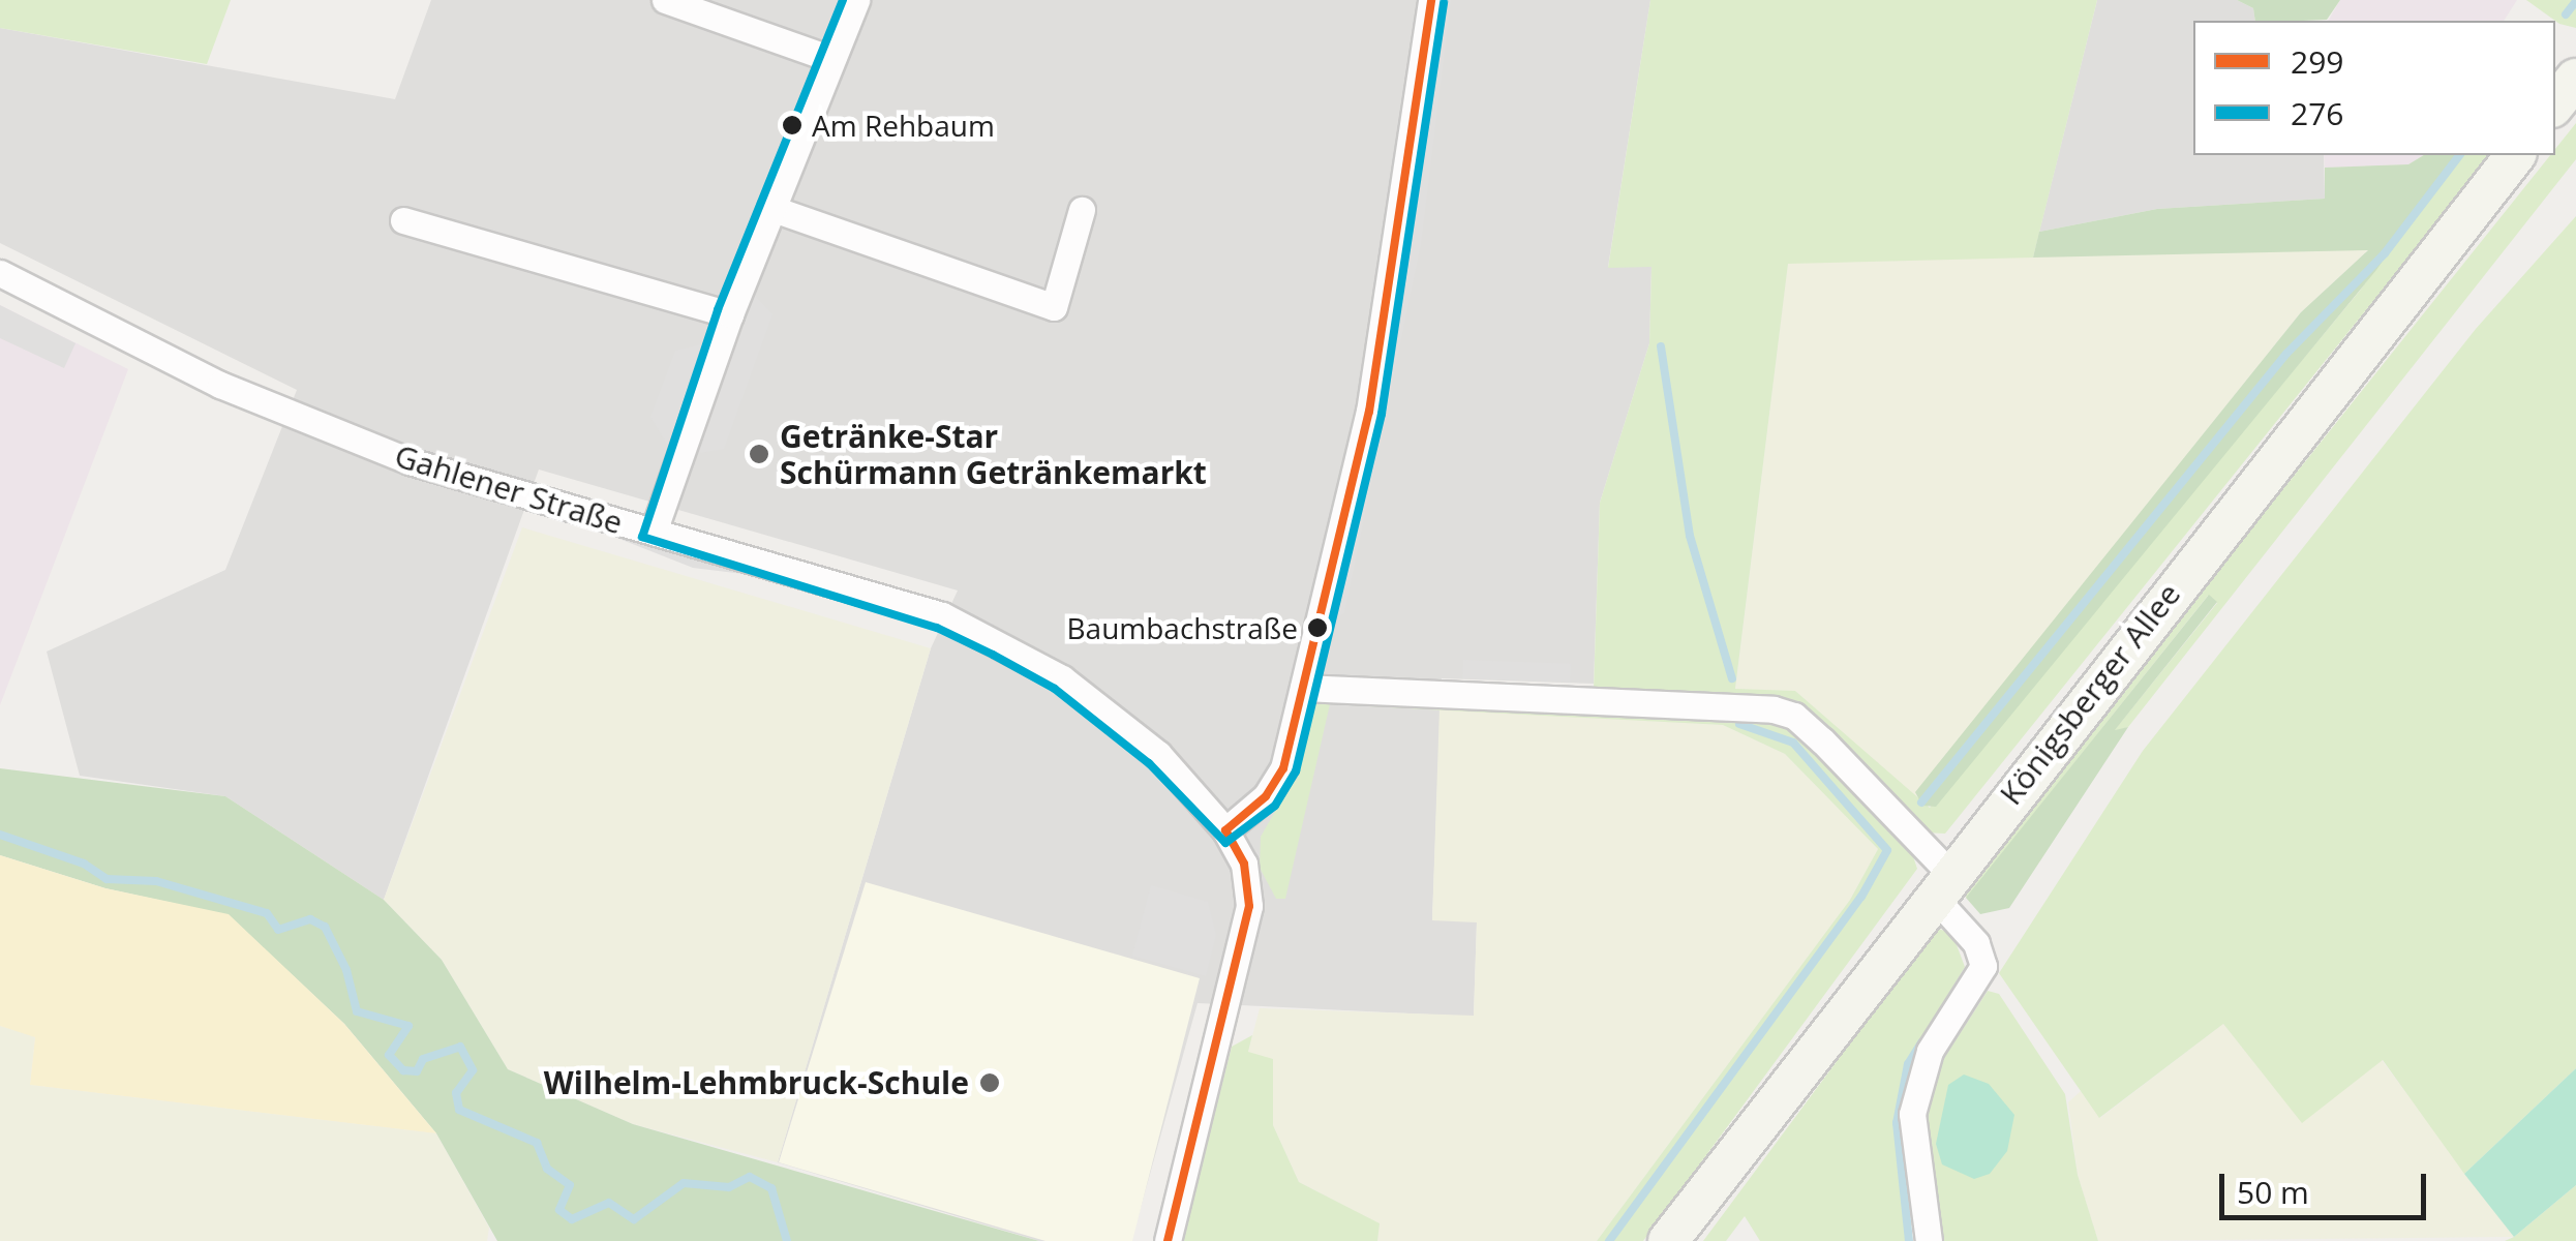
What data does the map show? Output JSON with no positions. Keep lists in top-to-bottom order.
{
  "streets": {
    "main road": ["Königsberger Allee"],
    "street": ["Gahlener Straße"]
  },
  "places": [
    "Am Rehbaum",
    "Getränke-Star Schürmann Getränkemarkt",
    "Baumbachstraße",
    "Wilhelm-Lehmbruck-Schule"
  ],
  "lines": ["transit line 299", "transit line 276"],
  "legend": ["299", "276"],
  "scale_bar": "50 m"
}
